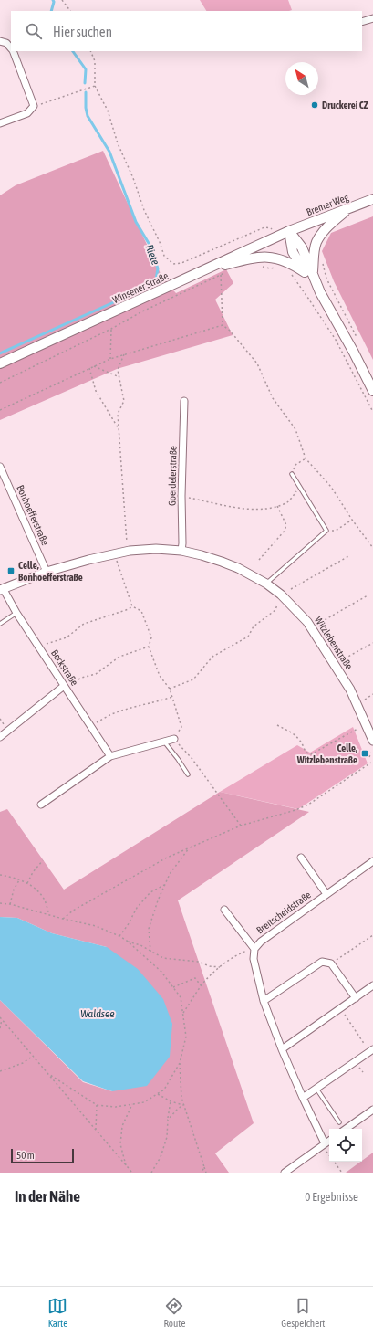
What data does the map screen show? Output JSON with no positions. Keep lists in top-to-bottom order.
{
  "streets": {
    "main road": ["Bremer Weg", "Winsener Straße"],
    "street": [
      "Goerdelerstraße",
      "Bonhoefferstraße",
      "Witzlebenstraße",
      "Beckstraße",
      "Breitscheidstraße"
    ]
  },
  "crossings": [
    ["Bremer Weg", "Winsener Straße"],
    ["Goerdelerstraße", "Witzlebenstraße"],
    ["Bonhoefferstraße", "Witzlebenstraße"],
    ["Witzlebenstraße", "Beckstraße"]
  ],
  "water": ["Riete", "Waldsee"],
  "places": {
    "other": ["Druckerei CZ"],
    "transit": ["Celle, Bonhoefferstraße", "Celle, Witzlebenstraße"]
  },
  "scale_bar": "50 m",
  "north": "top left",
  "page": {
    "search": "Hier suchen",
    "scale": "50 m",
    "heading": ["In der Nähe", "0 Ergebnisse"],
    "nav": ["Karte", "Route", "Gespeichert"]
  }
}
